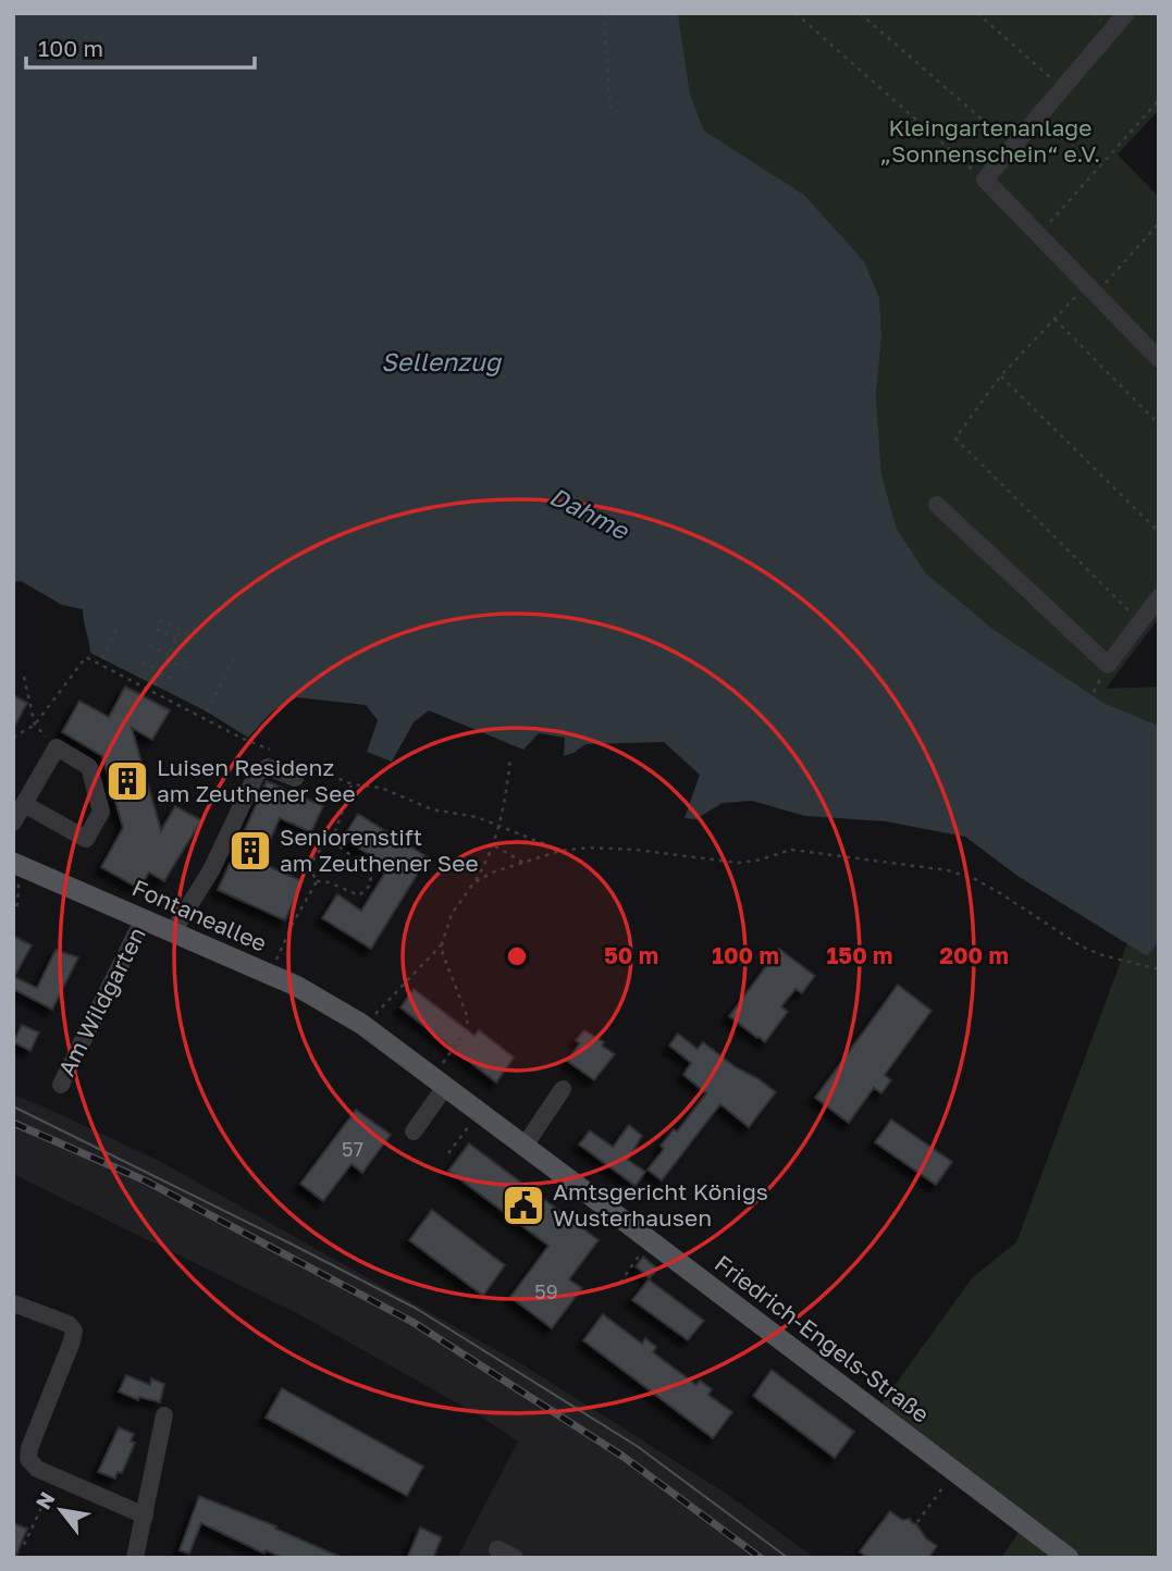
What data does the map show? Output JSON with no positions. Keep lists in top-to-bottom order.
{
  "streets": {
    "main road": ["Fontaneallee", "Friedrich-Engels-Straße"],
    "street": ["Am Wildgarten"]
  },
  "crossings": [
    ["Fontaneallee", "Am Wildgarten"],
    ["Fontaneallee", "Friedrich-Engels-Straße"]
  ],
  "water": ["Sellenzug", "Dahme"],
  "parks": ["Kleingartenanlage „Sonnenschein“ e.V."],
  "places": {
    "building": ["Luisen Residenz am Zeuthener See", "Seniorenstift am Zeuthener See"],
    "public building": ["Amtsgericht Königs Wusterhausen"]
  },
  "house_numbers": ["57", "59"],
  "scale_bar": "100 m",
  "north": "top left",
  "rings": [
    "50 m",
    "100 m",
    "150 m",
    "200 m"
  ]
}
